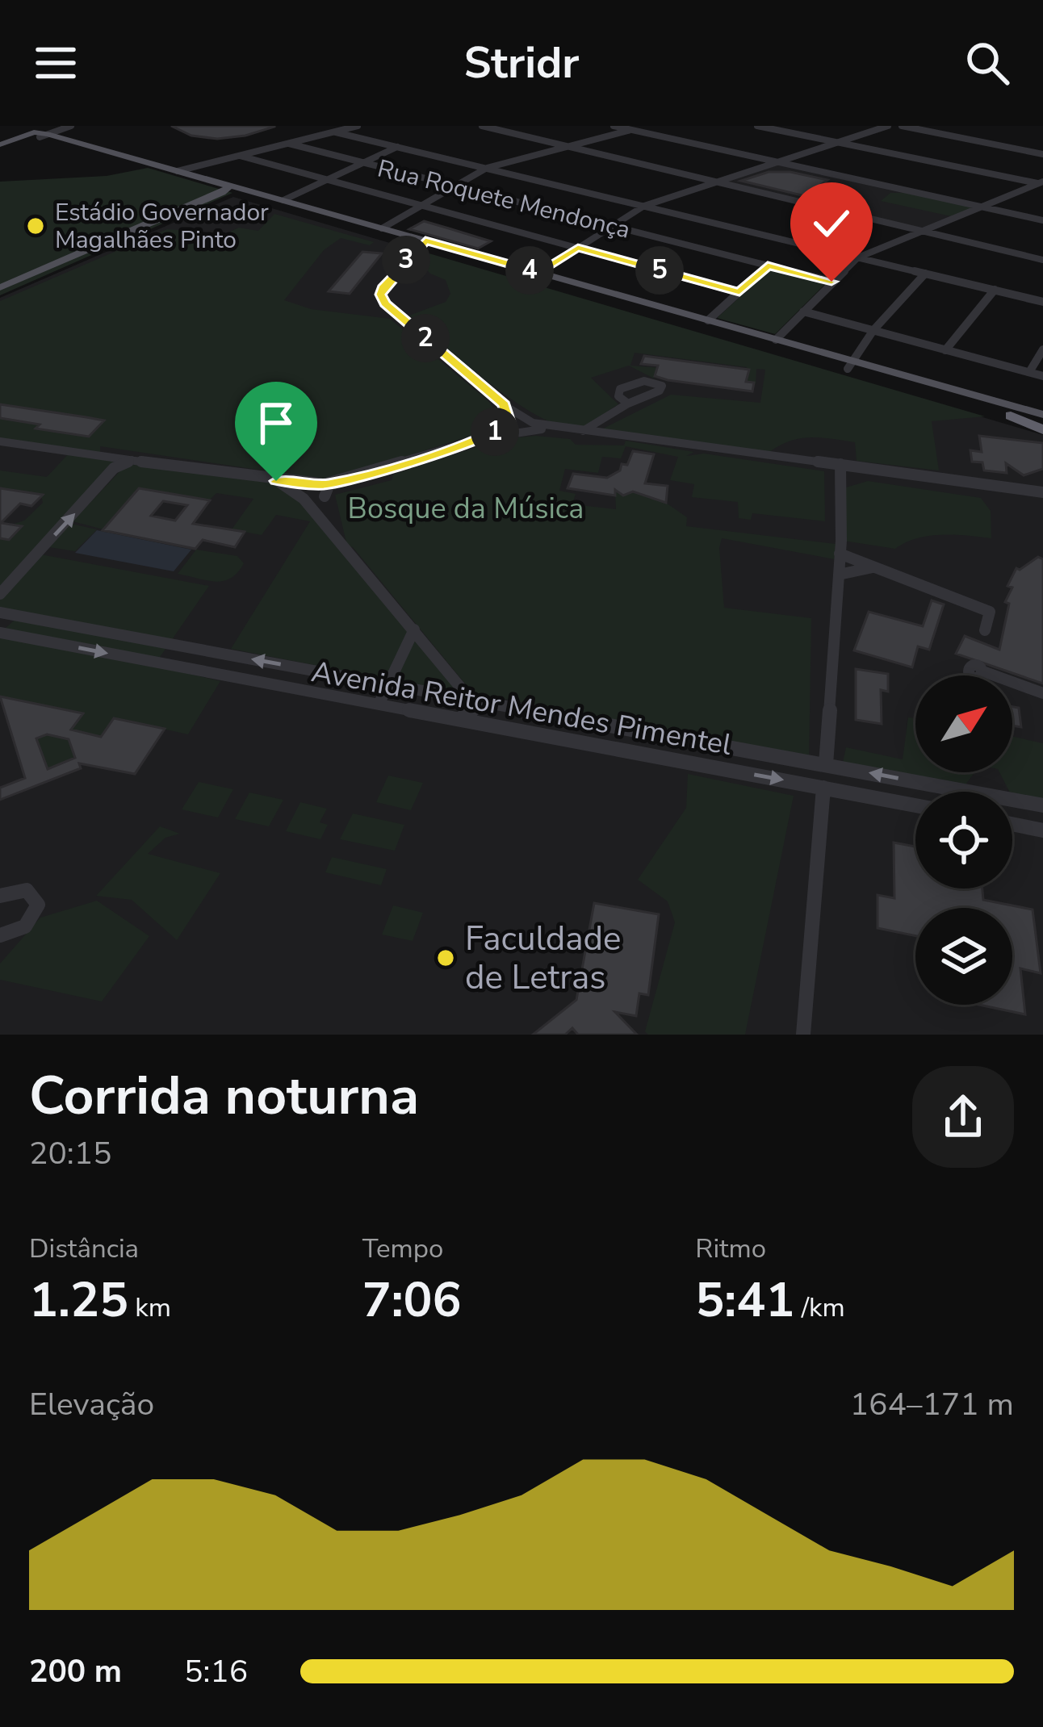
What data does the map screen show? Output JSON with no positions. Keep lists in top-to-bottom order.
{
  "streets": {
    "street": ["Rua Roquete Mendonça", "Avenida Reitor Mendes Pimentel"]
  },
  "parks": ["Bosque da Música"],
  "places": ["Estádio Governador Magalhães Pinto", "Faculdade de Letras"],
  "north": "top right",
  "page": {
    "header": "Stridr",
    "pins": [
      "3",
      "4",
      "5",
      "2",
      "1"
    ],
    "heading": ["Corrida noturna", "20:15"],
    "stats": [
      ["Distância", "1.25 km"],
      ["Tempo", "7:06"],
      ["Ritmo", "5:41 /km"]
    ],
    "chart": ["Elevação", "164–171 m"],
    "list": [
      {
        "name": "200 m",
        "note": "5:16"
      }
    ]
  }
}
